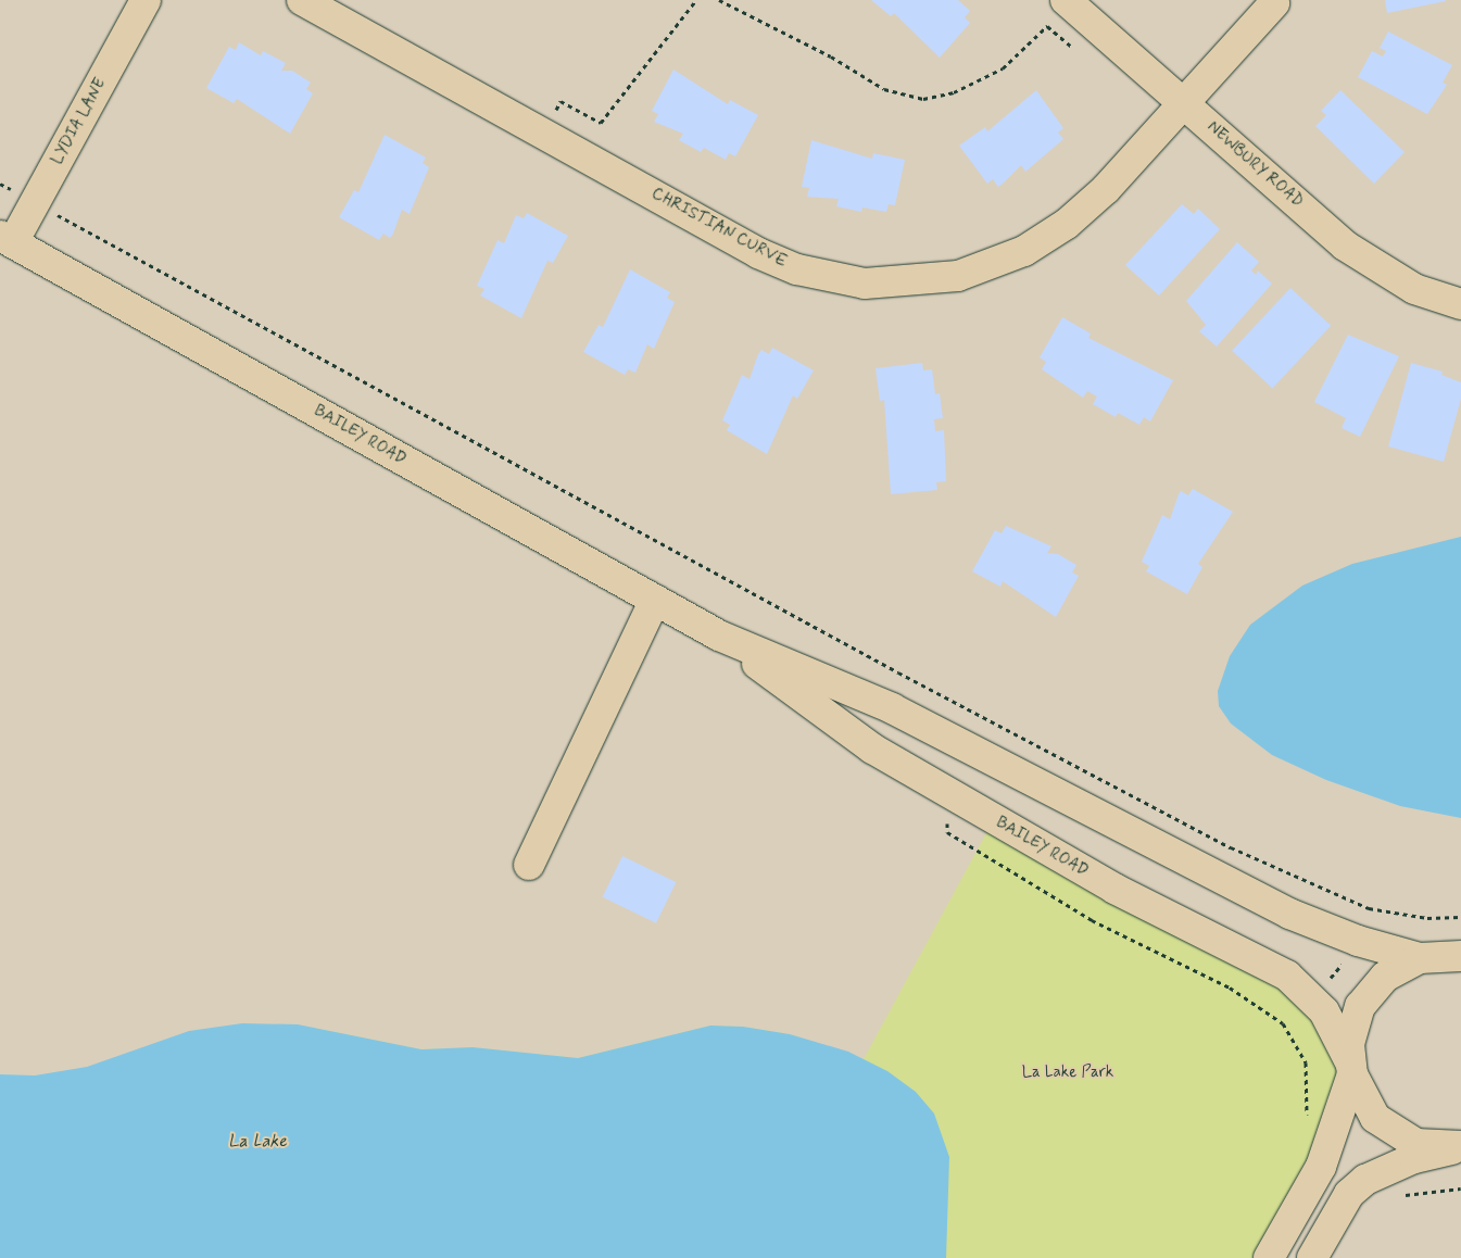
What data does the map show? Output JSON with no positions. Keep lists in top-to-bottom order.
{
  "streets": {
    "main road": [
      "LYDIA LANE",
      "NEWBURY ROAD",
      "CHRISTIAN CURVE",
      "BAILEY ROAD"
    ]
  },
  "crossings": [
    ["LYDIA LANE", "BAILEY ROAD"],
    ["NEWBURY ROAD", "CHRISTIAN CURVE"]
  ],
  "water": ["La Lake"],
  "parks": ["La Lake Park"]
}
